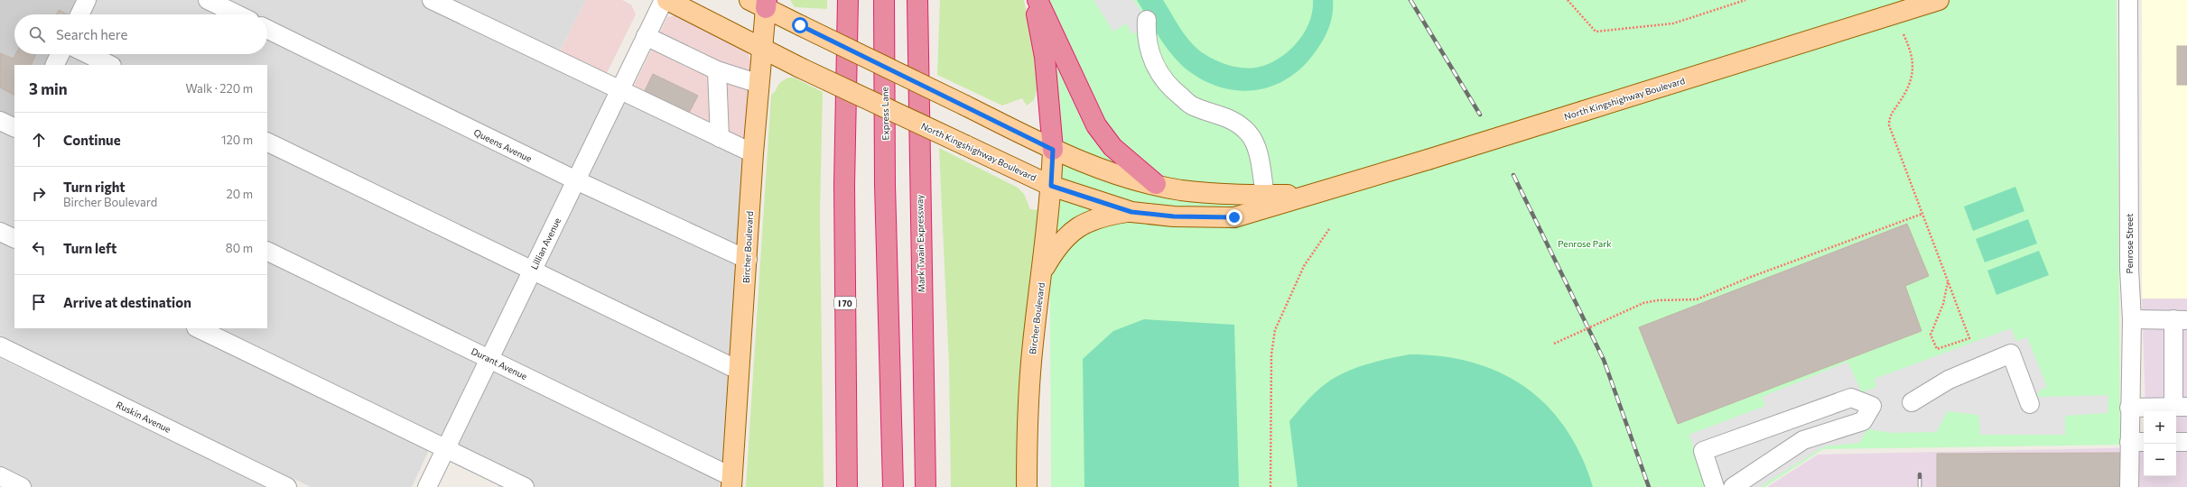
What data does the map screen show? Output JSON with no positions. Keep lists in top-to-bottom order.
{
  "streets": {
    "highway": ["Express Lane", "Mark Twain Expressway", "I 70"],
    "main road": ["North Kingshighway Boulevard", "Bircher Boulevard"],
    "street": [
      "Queens Avenue",
      "Lillian Avenue",
      "Penrose Street",
      "Durant Avenue",
      "Ruskin Avenue"
    ]
  },
  "crossings": [
    ["North Kingshighway Boulevard", "Bircher Boulevard"],
    ["Queens Avenue", "Lillian Avenue"],
    ["Queens Avenue", "Bircher Boulevard"],
    ["Lillian Avenue", "Durant Avenue"],
    ["Bircher Boulevard", "Durant Avenue"]
  ],
  "parks": ["Penrose Park"],
  "page": {
    "search": "Search here",
    "heading": ["3 min", "Walk · 220 m"],
    "list": [
      ["Continue", "120 m"],
      ["Turn right", "Bircher Boulevard", "20 m"],
      ["Turn left", "80 m"],
      "Arrive at destination"
    ],
    "map_buttons": ["+", "−"]
  }
}
